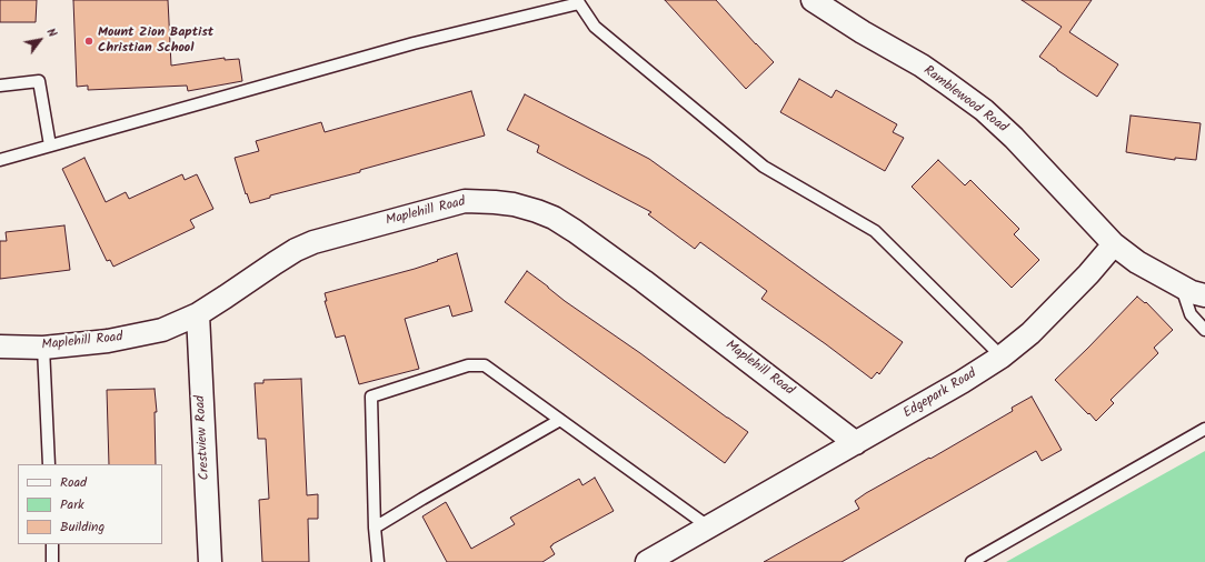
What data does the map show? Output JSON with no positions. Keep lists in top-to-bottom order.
{
  "streets": {
    "street": [
      "Ramblewood Road",
      "Maplehill Road",
      "Edgepark Road",
      "Crestview Road"
    ]
  },
  "crossings": [
    ["Ramblewood Road", "Edgepark Road"],
    ["Maplehill Road", "Edgepark Road"],
    ["Maplehill Road", "Crestview Road"]
  ],
  "places": ["Mount Zion Baptist Christian School"],
  "legend": ["Road", "Park", "Building"],
  "north": "top right"
}
